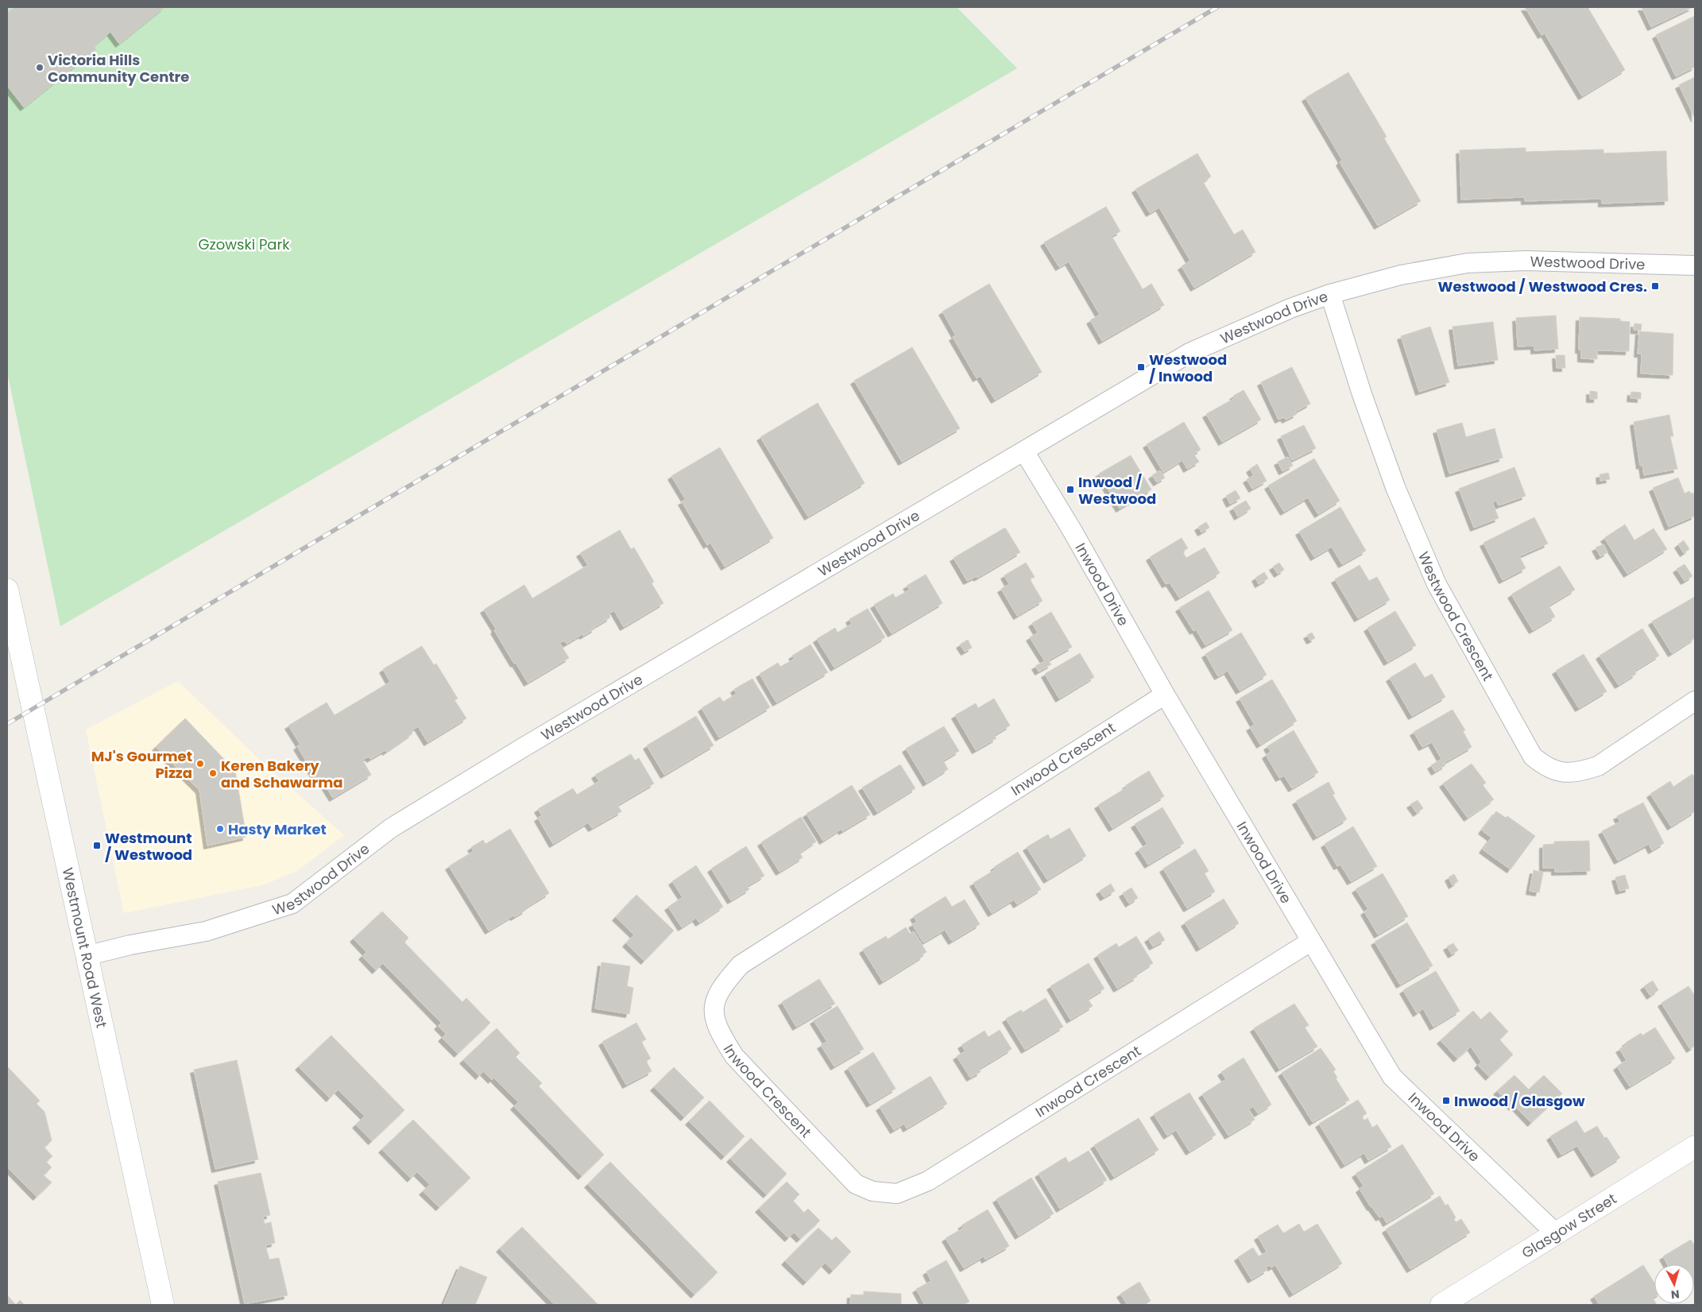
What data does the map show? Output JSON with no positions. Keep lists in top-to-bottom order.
{
  "streets": {
    "main road": ["Westmount Road West", "Glasgow Street"],
    "street": [
      "Westwood Drive",
      "Inwood Drive",
      "Westwood Crescent",
      "Inwood Crescent"
    ]
  },
  "crossings": [
    ["Westwood Drive", "Inwood Drive"],
    ["Westwood Drive", "Westwood Crescent"],
    ["Westwood Drive", "Westmount Road West"],
    ["Inwood Drive", "Inwood Crescent"],
    ["Inwood Drive", "Glasgow Street"]
  ],
  "parks": ["Gzowski Park"],
  "places": {
    "other": [
      "Victoria Hills Community Centre",
      "MJ's Gourmet Pizza",
      "Keren Bakery and Schawarma",
      "Hasty Market"
    ],
    "transit": [
      "Westwood / Westwood Cres.",
      "Westwood / Inwood",
      "Inwood / Westwood",
      "Westmount / Westwood",
      "Inwood / Glasgow"
    ]
  },
  "north": "bottom"
}
